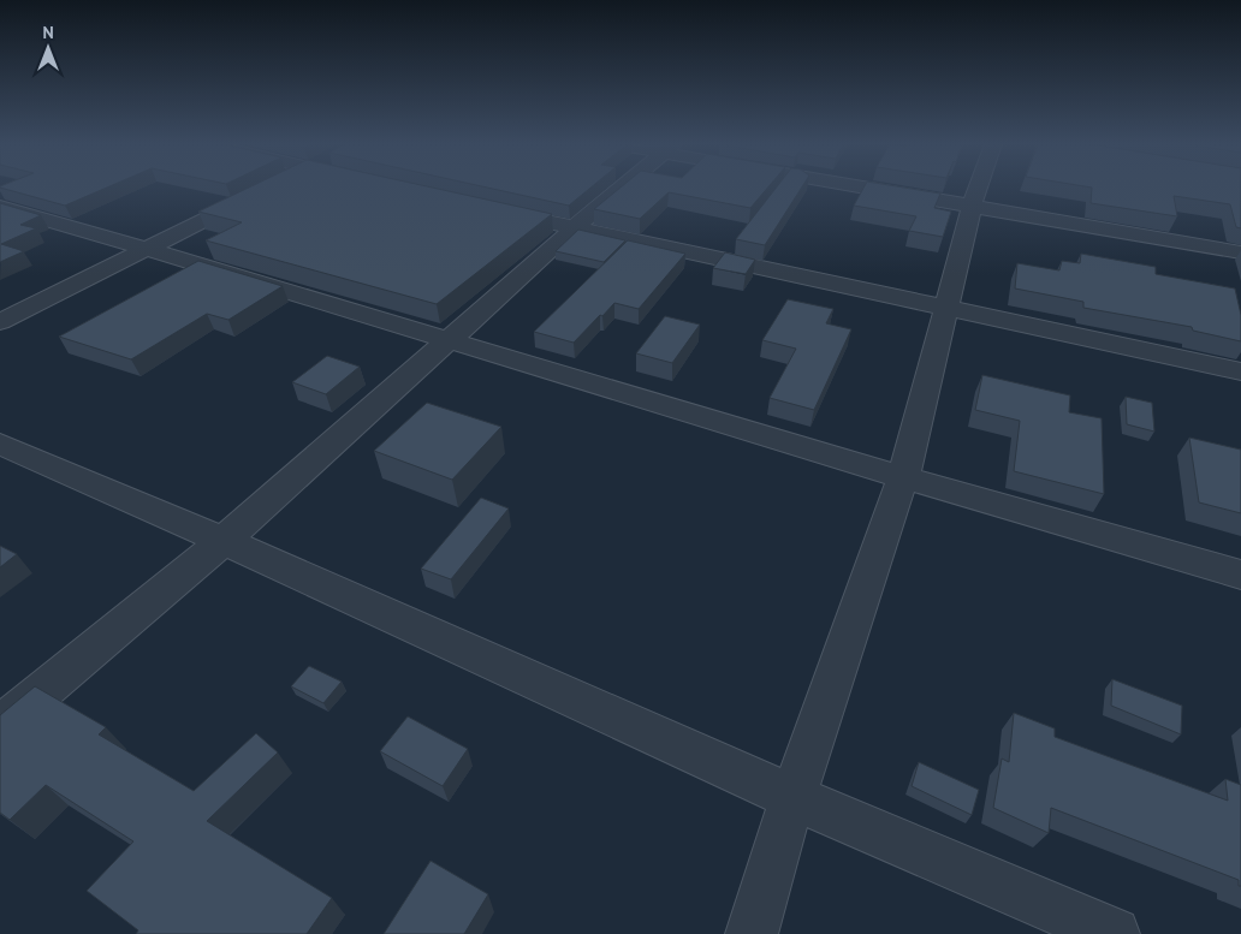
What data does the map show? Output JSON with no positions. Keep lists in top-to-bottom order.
{
  "north": "top"
}
